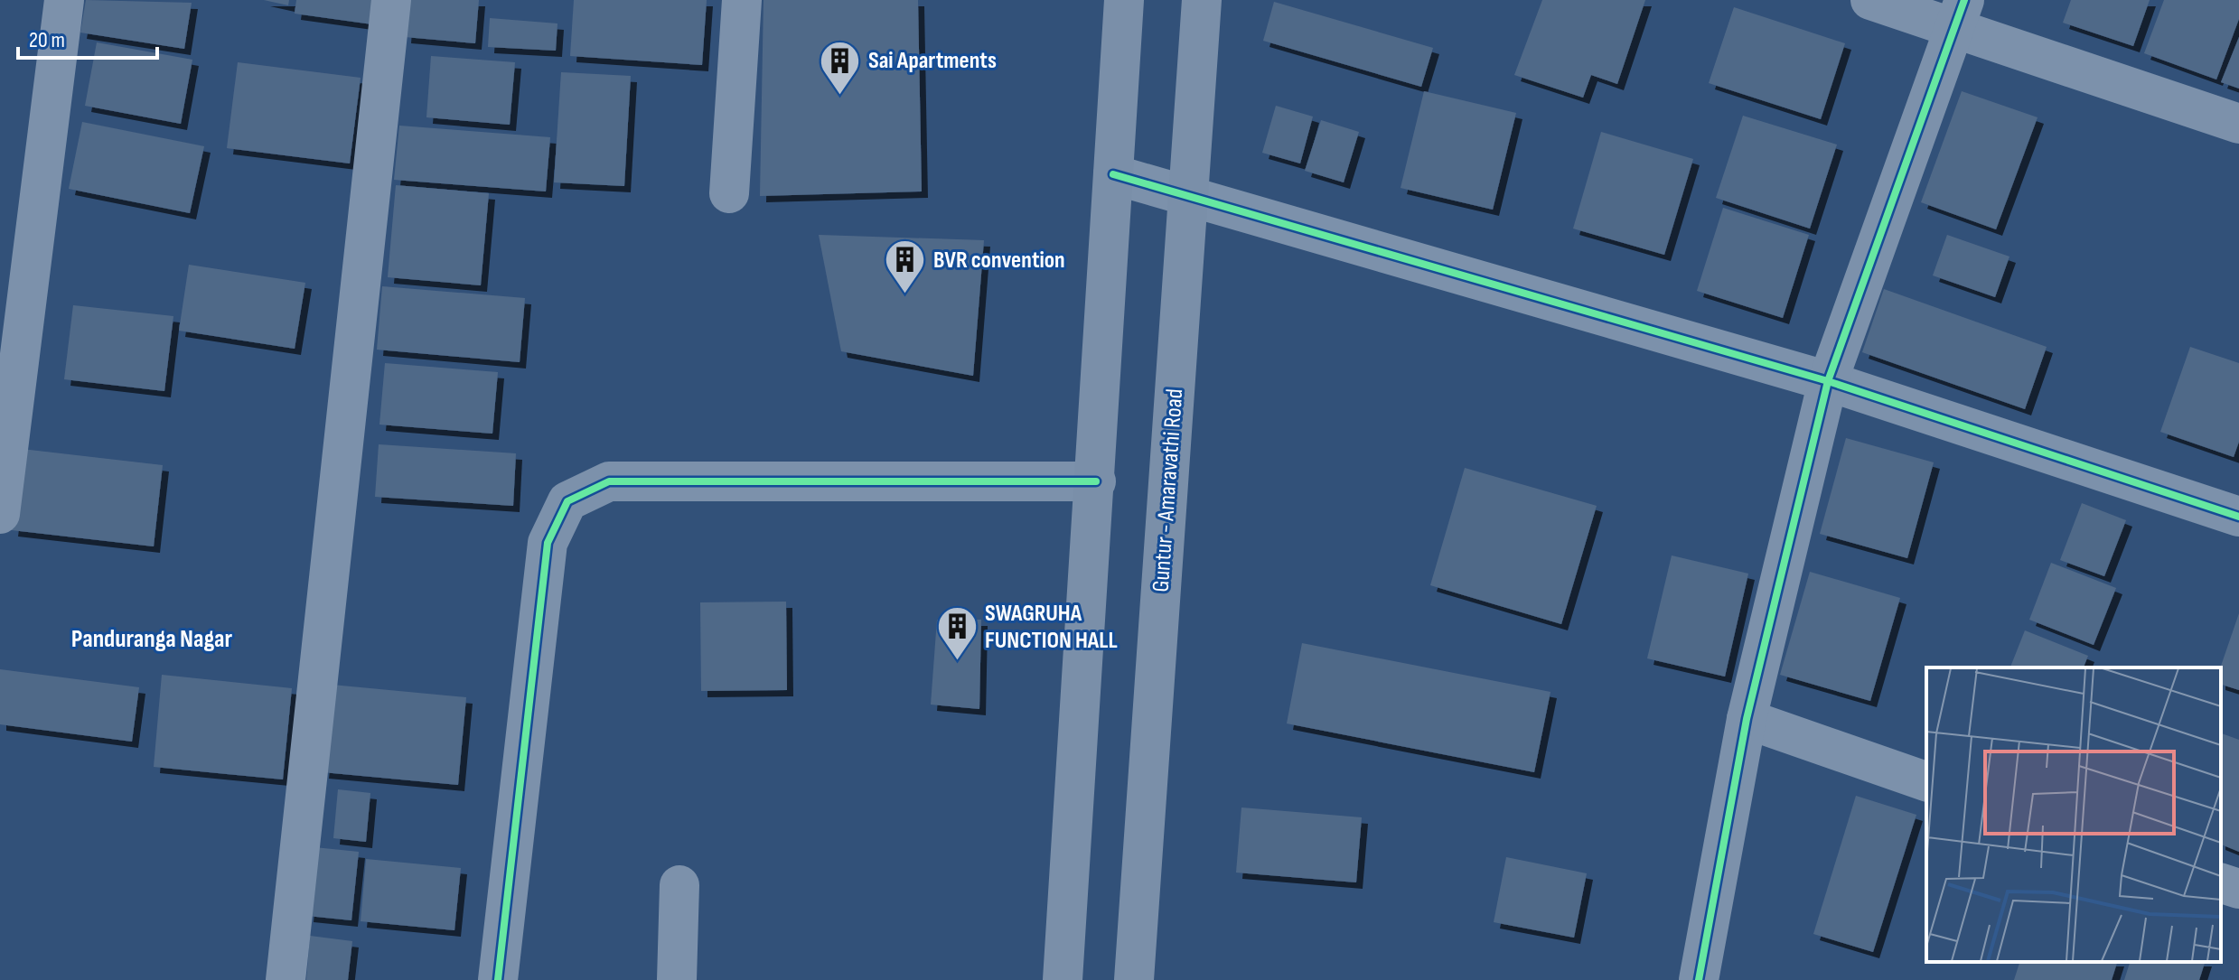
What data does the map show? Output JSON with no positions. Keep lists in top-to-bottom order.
{
  "streets": {
    "main road": ["Guntur - Amaravathi Road"]
  },
  "districts": ["Panduranga Nagar"],
  "places": {
    "building": ["Sai Apartments", "BVR convention", "SWAGRUHA FUNCTION HALL"]
  },
  "scale_bar": "20 m"
}
